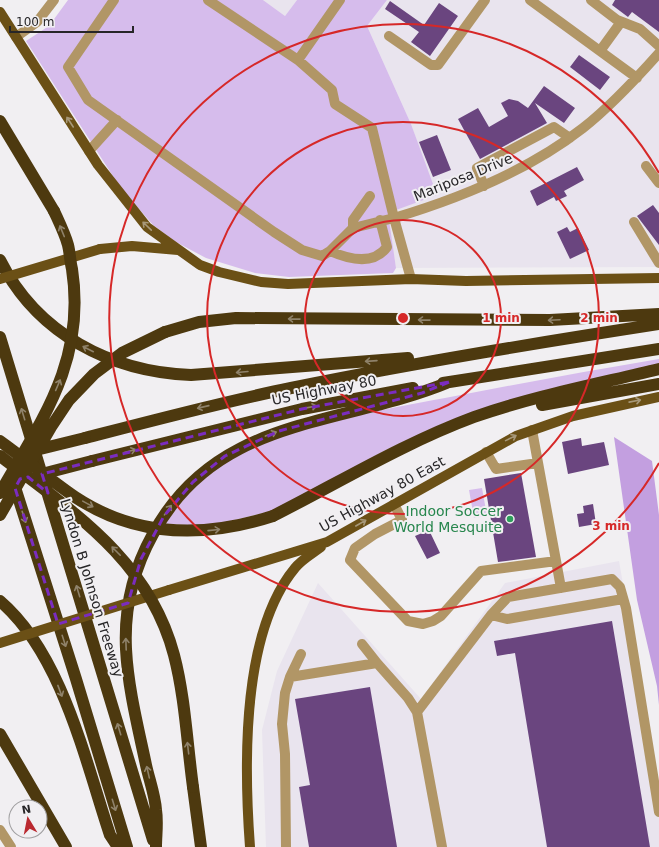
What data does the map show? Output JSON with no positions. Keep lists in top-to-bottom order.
{
  "streets": {
    "highway": ["US Highway 80", "Lyndon B Johnson Freeway"],
    "main road": ["US Highway 80 East"],
    "street": ["Mariposa Drive"]
  },
  "one_way": ["US Highway 80 East"],
  "places": ["Indoor Soccer World Mesquite"],
  "scale_bar": "100 m",
  "north": "top",
  "rings": ["1 min", "2 min", "3 min"]
}
